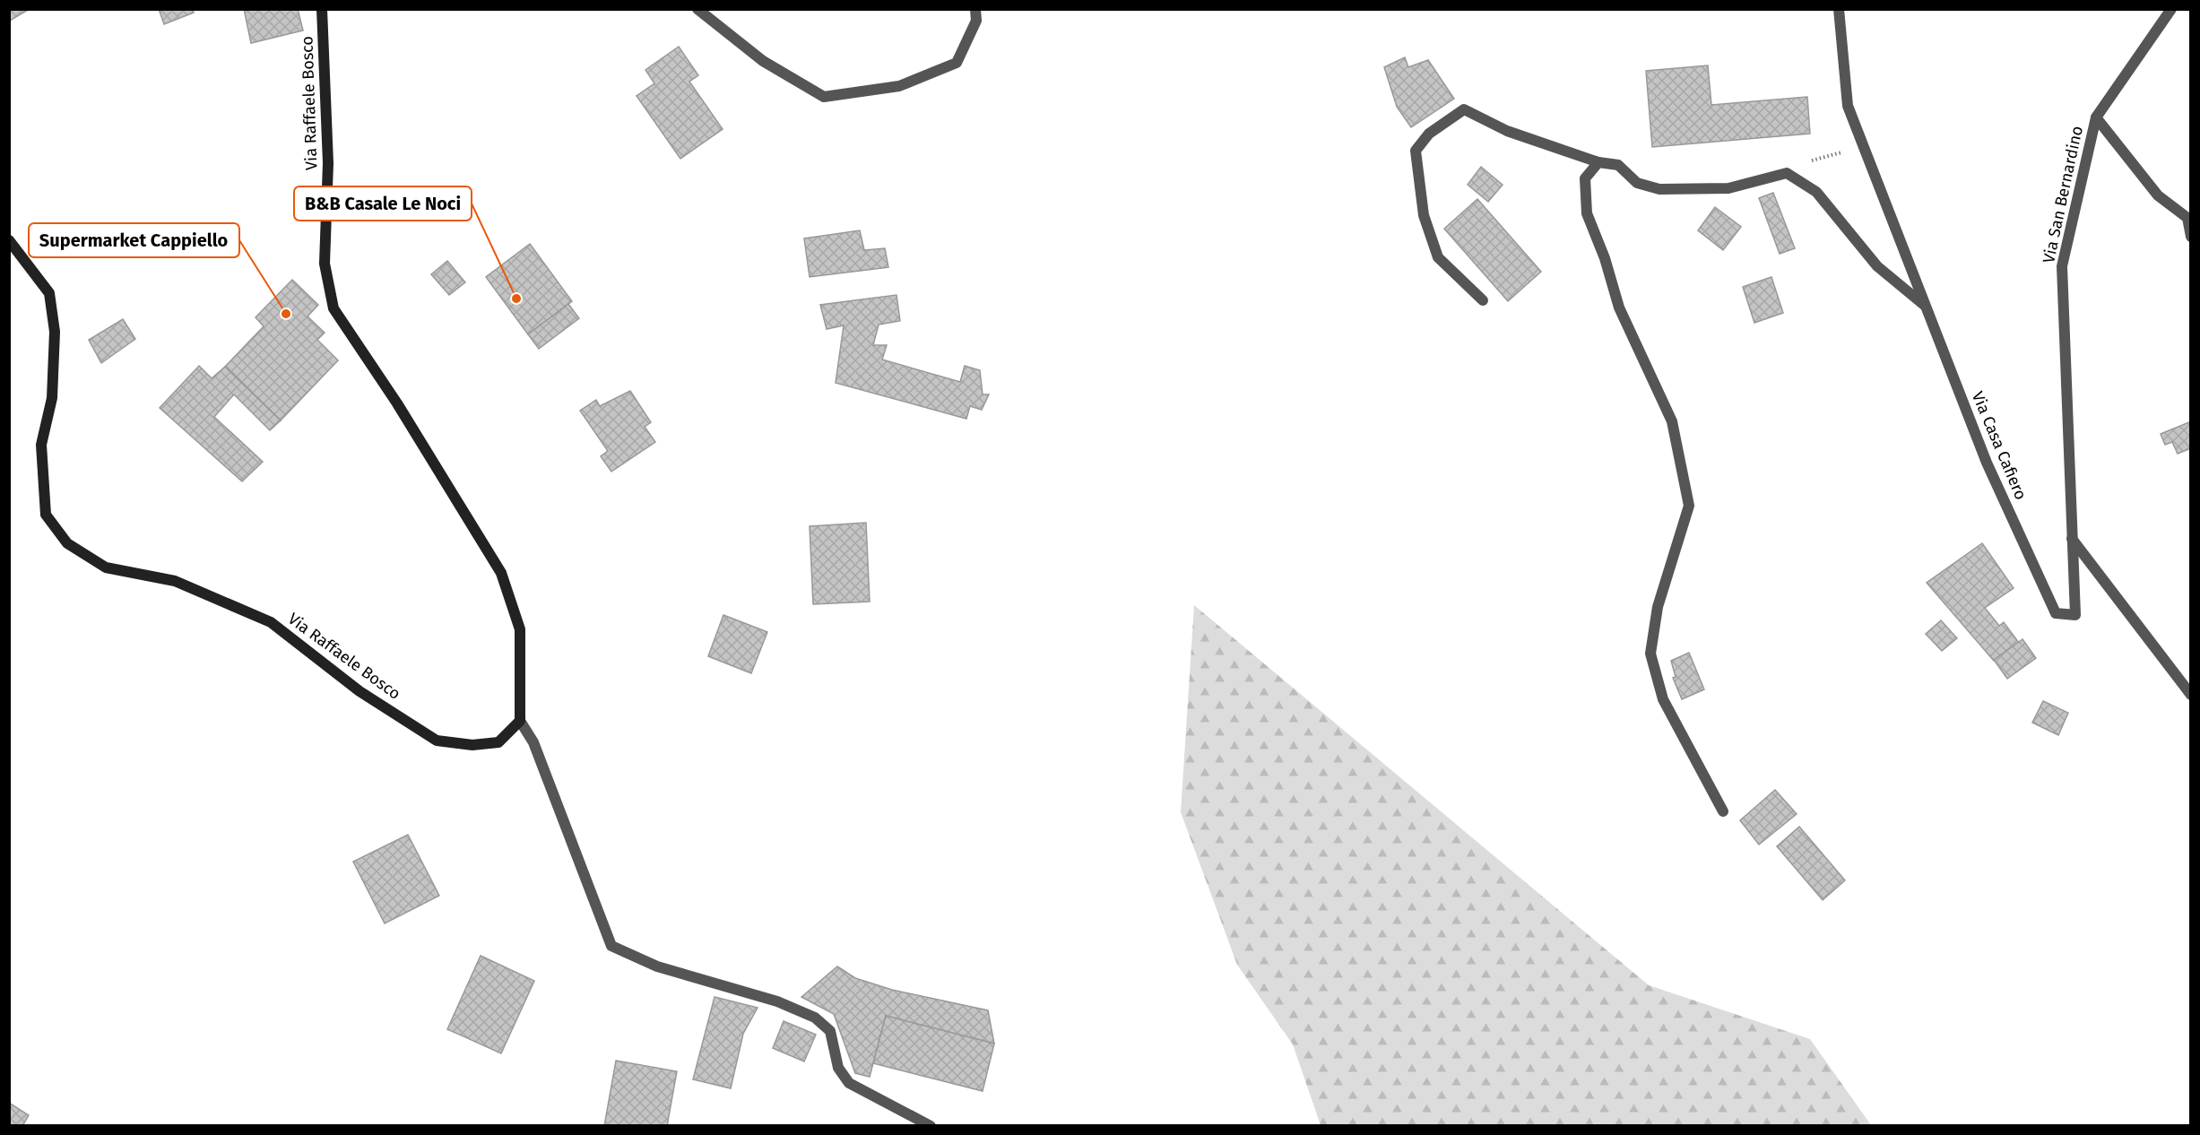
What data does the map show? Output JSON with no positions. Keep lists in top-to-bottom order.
{
  "streets": {
    "street": ["Via Raffaele Bosco", "Via San Bernardino", "Via Casa Cafiero"]
  },
  "crossings": [
    ["Via San Bernardino", "Via Casa Cafiero"]
  ],
  "places": ["B&B Casale Le Noci", "Supermarket Cappiello"]
}
